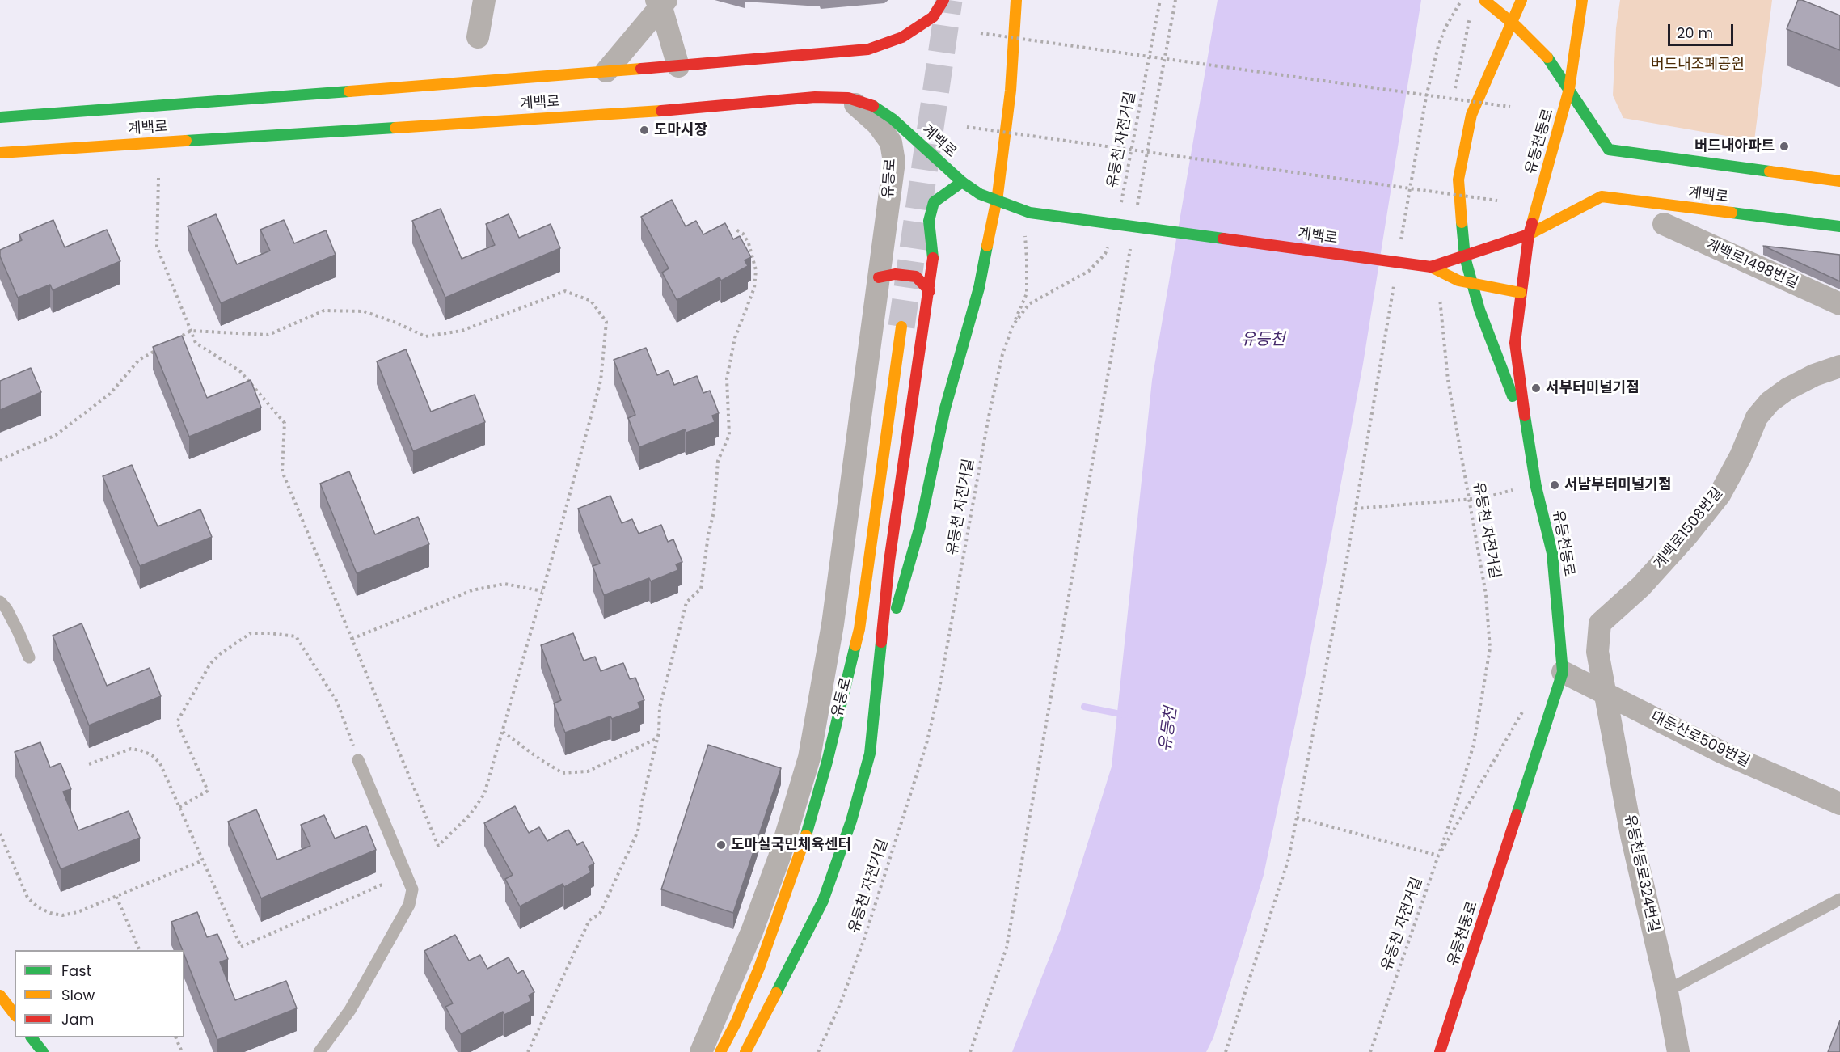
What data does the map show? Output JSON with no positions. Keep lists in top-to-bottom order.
{
  "streets": {
    "main road": ["계백로", "유등천동로", "유등로"],
    "street": [
      "계백로1498번길",
      "계백로1508번길",
      "대둔산로509번길",
      "유등천동로324번길"
    ],
    "path": ["유등천 자전거길"]
  },
  "crossings": [
    ["계백로", "유등천동로"],
    ["계백로", "유등로"],
    ["유등천동로", "대둔산로509번길"],
    ["계백로1508번길", "대둔산로509번길"],
    ["계백로1508번길", "유등천동로324번길"],
    ["대둔산로509번길", "유등천동로324번길"]
  ],
  "water": ["유등천"],
  "parks": ["버드내조폐공원"],
  "places": [
    "도마시장",
    "버드내아파트",
    "서부터미널기점",
    "서남부터미널기점",
    "도마실국민체육센터"
  ],
  "legend": ["Fast", "Slow", "Jam"],
  "scale_bar": "20 m"
}
